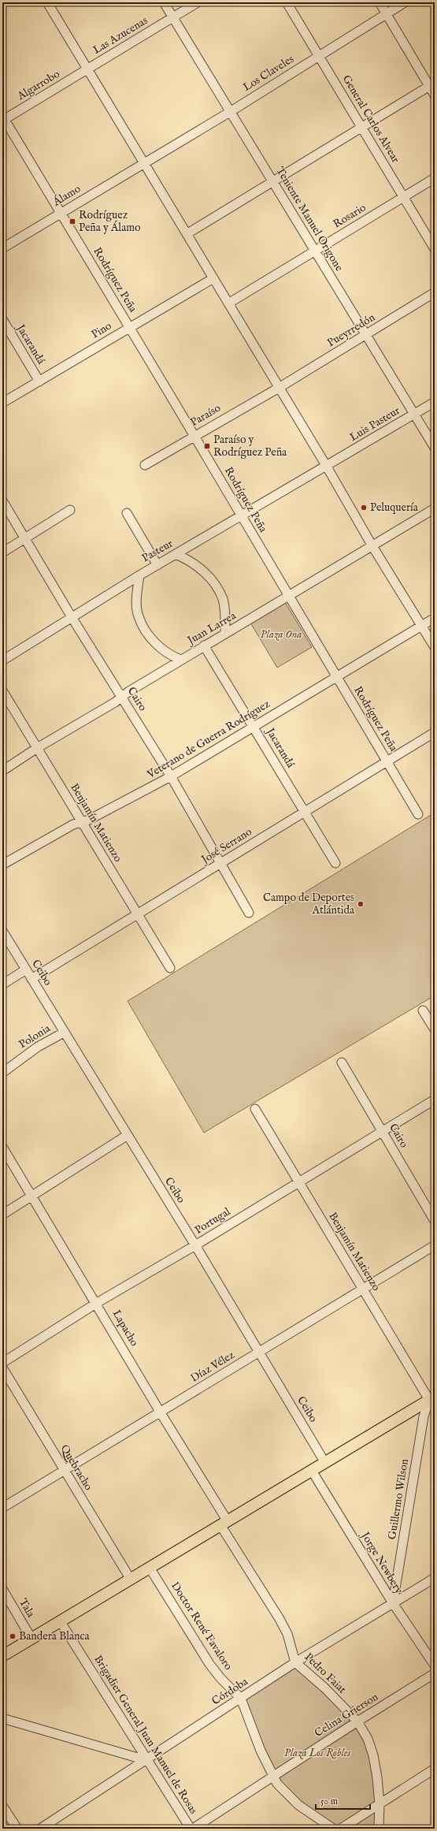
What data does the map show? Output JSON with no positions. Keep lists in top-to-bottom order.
{
  "streets": {
    "street": [
      "Las Azucenas",
      "Los Claveles",
      "Algarrobo",
      "General Carlos Alvear",
      "Álamo",
      "Rosario",
      "Teniente Manuel Origone",
      "Rodríguez Peña",
      "Pino",
      "Pueyrredón",
      "Jacarandá",
      "Paraíso",
      "Luis Pasteur",
      "Pasteur",
      "Juan Larrea",
      "Cairo",
      "Veterano de Guerra Rodríguez",
      "Benjamín Matienzo",
      "José Serrano",
      "Ceibo",
      "Polonia",
      "Portugal",
      "Lapacho",
      "Díaz Vélez",
      "Quebracho",
      "Guillermo Wilson",
      "Jorge Newbery",
      "Tala",
      "Doctor René Favaloro",
      "Pedro Faiat",
      "Córdoba",
      "Celina Grierson",
      "Brigadier General Juan Manuel de Rosas"
    ]
  },
  "crossings": [
    ["Las Azucenas", "Algarrobo"],
    ["Las Azucenas", "Teniente Manuel Origone"],
    ["Los Claveles", "General Carlos Alvear"],
    ["Los Claveles", "Álamo"],
    ["Los Claveles", "Teniente Manuel Origone"],
    ["Algarrobo", "Rodríguez Peña"],
    ["General Carlos Alvear", "Rosario"],
    ["Álamo", "Rodríguez Peña"],
    ["Rosario", "Teniente Manuel Origone"],
    ["Teniente Manuel Origone", "Pueyrredón"],
    ["Teniente Manuel Origone", "Luis Pasteur"],
    ["Rodríguez Peña", "Pino"],
    ["Rodríguez Peña", "Paraíso"],
    ["Rodríguez Peña", "Pasteur"],
    ["Rodríguez Peña", "Juan Larrea"],
    ["Rodríguez Peña", "Veterano de Guerra Rodríguez"],
    ["Rodríguez Peña", "José Serrano"],
    ["Pino", "Jacarandá"],
    ["Pueyrredón", "Paraíso"],
    ["Jacarandá", "Pasteur"],
    ["Jacarandá", "Juan Larrea"],
    ["Jacarandá", "Veterano de Guerra Rodríguez"],
    ["Jacarandá", "José Serrano"],
    ["Luis Pasteur", "Pasteur"],
    ["Pasteur", "Juan Larrea"],
    ["Pasteur", "Cairo"],
    ["Juan Larrea", "Cairo"],
    ["Juan Larrea", "Benjamín Matienzo"],
    ["Cairo", "Veterano de Guerra Rodríguez"],
    ["Cairo", "José Serrano"],
    ["Cairo", "Portugal"],
    ["Veterano de Guerra Rodríguez", "Benjamín Matienzo"],
    ["Benjamín Matienzo", "José Serrano"],
    ["Benjamín Matienzo", "Portugal"],
    ["Benjamín Matienzo", "Díaz Vélez"],
    ["Benjamín Matienzo", "Guillermo Wilson"],
    ["José Serrano", "Ceibo"],
    ["Ceibo", "Polonia"],
    ["Ceibo", "Portugal"],
    ["Ceibo", "Díaz Vélez"],
    ["Portugal", "Lapacho"],
    ["Lapacho", "Díaz Vélez"],
    ["Lapacho", "Pedro Faiat"],
    ["Díaz Vélez", "Quebracho"],
    ["Guillermo Wilson", "Jorge Newbery"],
    ["Guillermo Wilson", "Córdoba"],
    ["Jorge Newbery", "Córdoba"],
    ["Doctor René Favaloro", "Córdoba"],
    ["Doctor René Favaloro", "Celina Grierson"],
    ["Pedro Faiat", "Córdoba"],
    ["Pedro Faiat", "Celina Grierson"],
    ["Córdoba", "Brigadier General Juan Manuel de Rosas"]
  ],
  "parks": ["Plaza Ona", "Plaza Los Robles"],
  "places": {
    "transit": ["Rodríguez Peña y Álamo", "Paraíso y Rodríguez Peña"],
    "other": ["Peluquería", "Campo de Deportes Atlántida", "Bandera Blanca"]
  },
  "scale_bar": "50 m"
}
